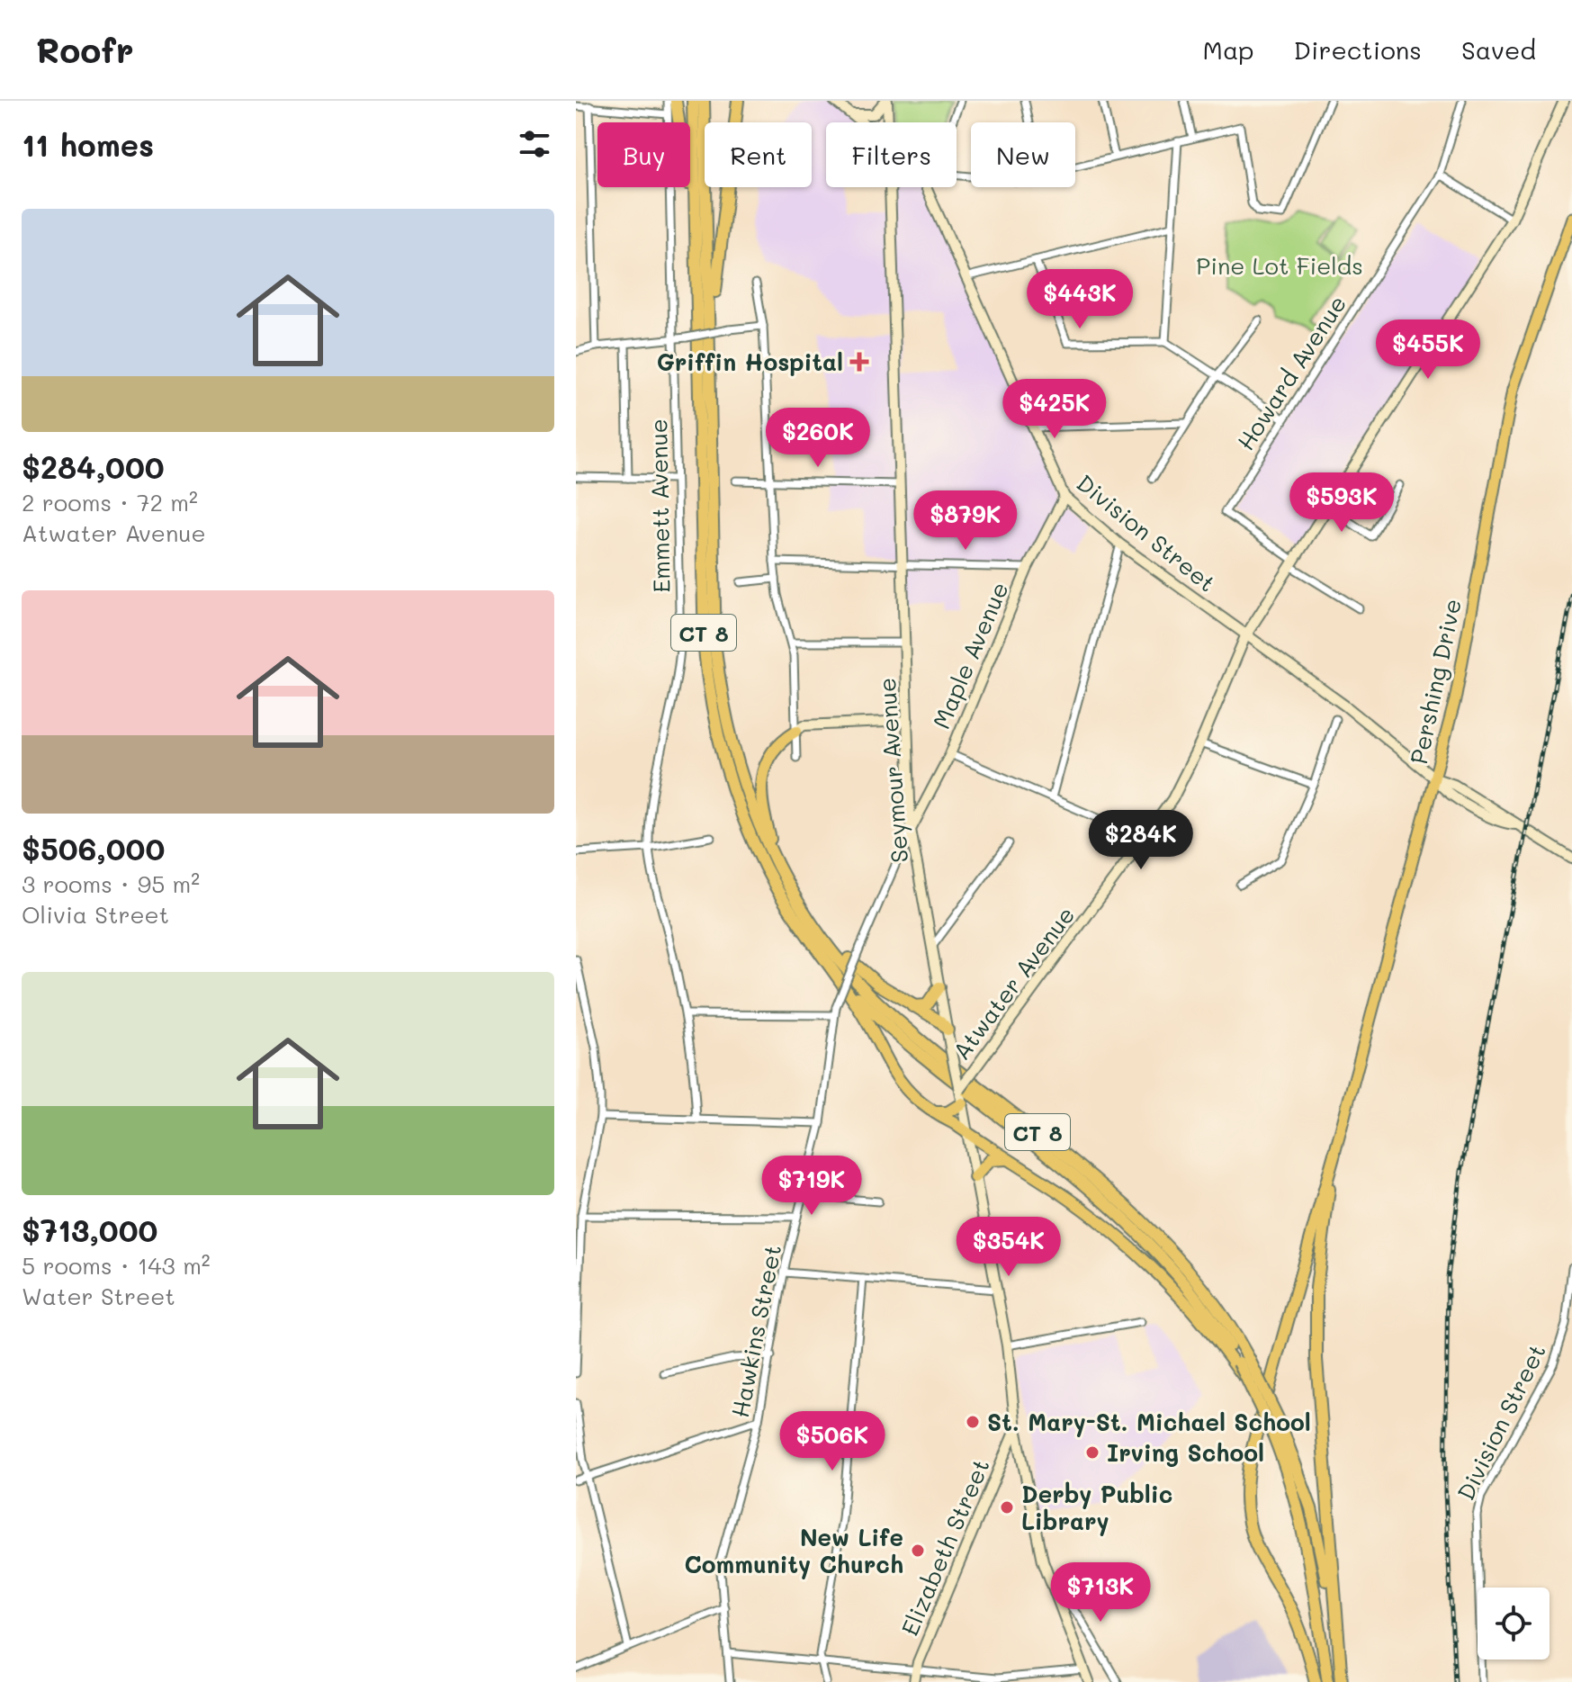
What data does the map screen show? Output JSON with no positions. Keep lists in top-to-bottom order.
{
  "streets": {
    "highway": ["CT 8"],
    "main road": [
      "Division Street",
      "Maple Avenue",
      "Pershing Drive",
      "Seymour Avenue",
      "Atwater Avenue",
      "Elizabeth Street"
    ],
    "street": ["Howard Avenue", "Emmett Avenue", "Hawkins Street"]
  },
  "crossings": [
    ["Howard Avenue", "Atwater Avenue"],
    ["Division Street", "Maple Avenue"],
    ["Division Street", "Pershing Drive"],
    ["Division Street", "Atwater Avenue"],
    ["Maple Avenue", "Seymour Avenue"],
    ["Maple Avenue", "Hawkins Street"],
    ["Seymour Avenue", "Atwater Avenue"],
    ["Seymour Avenue", "Hawkins Street"],
    ["Seymour Avenue", "Elizabeth Street"]
  ],
  "parks": ["Pine Lot Fields"],
  "places": {
    "health": ["Griffin Hospital"],
    "other": [
      "St. Mary-St. Michael School",
      "Irving School",
      "Derby Public Library",
      "New Life Community Church"
    ]
  },
  "page": {
    "header": "Roofr",
    "nav": ["Map", "Directions", "Saved"],
    "heading": "11 homes",
    "chip": [
      "Buy",
      "Rent",
      "Filters",
      "New"
    ],
    "list": [
      {
        "name": "$284,000",
        "note": "2 rooms · 72 m² · Atwater Avenue"
      },
      {
        "name": "$506,000",
        "note": "3 rooms · 95 m² · Olivia Street"
      },
      {
        "name": "$713,000",
        "note": "5 rooms · 143 m² · Water Street"
      }
    ],
    "price": [
      "$443K",
      "$455K",
      "$425K",
      "$260K",
      "$593K",
      "$879K",
      "$284K",
      "$719K",
      "$354K",
      "$506K",
      "$713K"
    ]
  }
}
